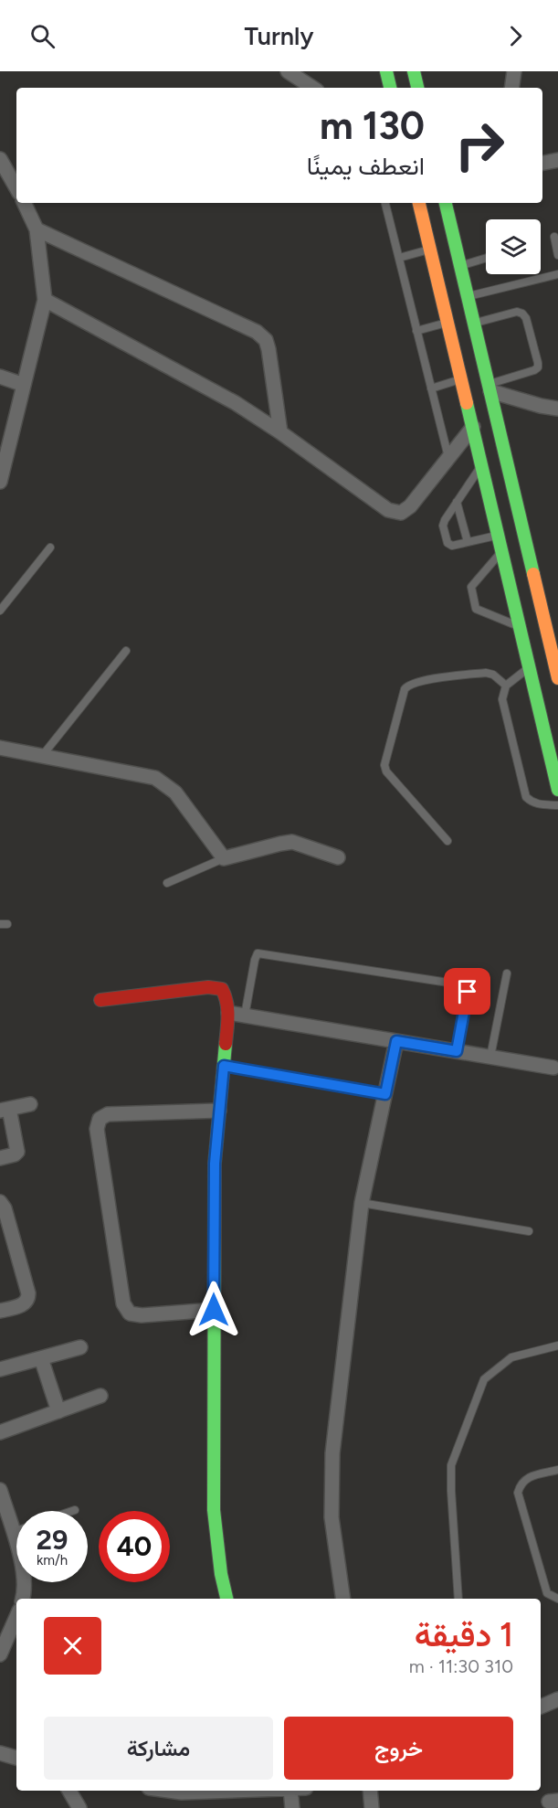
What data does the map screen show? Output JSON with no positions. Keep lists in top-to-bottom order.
{
  "page": {
    "header": "Turnly",
    "turn": ["130 m", "انعطف يمينًا"],
    "speed": "29 km/h",
    "limit": "40",
    "heading": ["1 دقيقة", "310 m · 11:30"],
    "buttons": ["خروج", "مشاركة"]
  }
}
